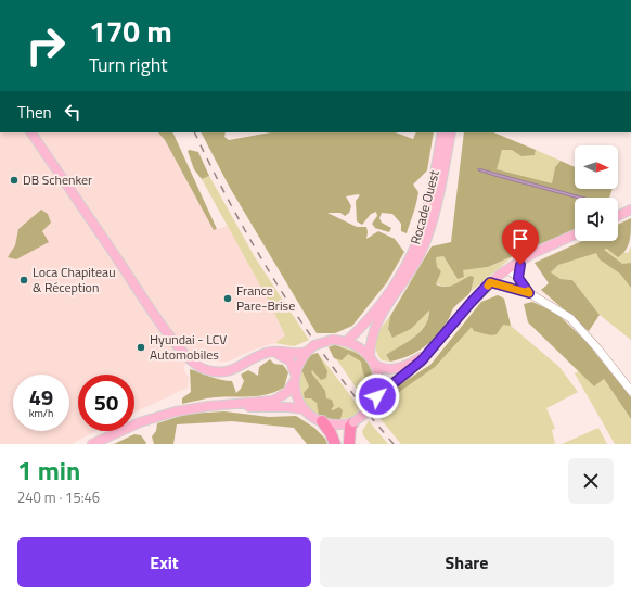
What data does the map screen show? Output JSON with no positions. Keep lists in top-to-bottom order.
{
  "streets": {
    "main road": ["Rocade Ouest"]
  },
  "places": [
    "DB Schenker",
    "Loca Chapiteau & Réception",
    "France Pare-Brise",
    "Hyundai - LCV Automobiles"
  ],
  "north": "right",
  "page": {
    "turn": ["170 m", "Turn right"],
    "then": "Then",
    "speed": "49 km/h",
    "limit": "50",
    "heading": ["1 min", "240 m · 15:46"],
    "buttons": ["Exit", "Share"]
  }
}
